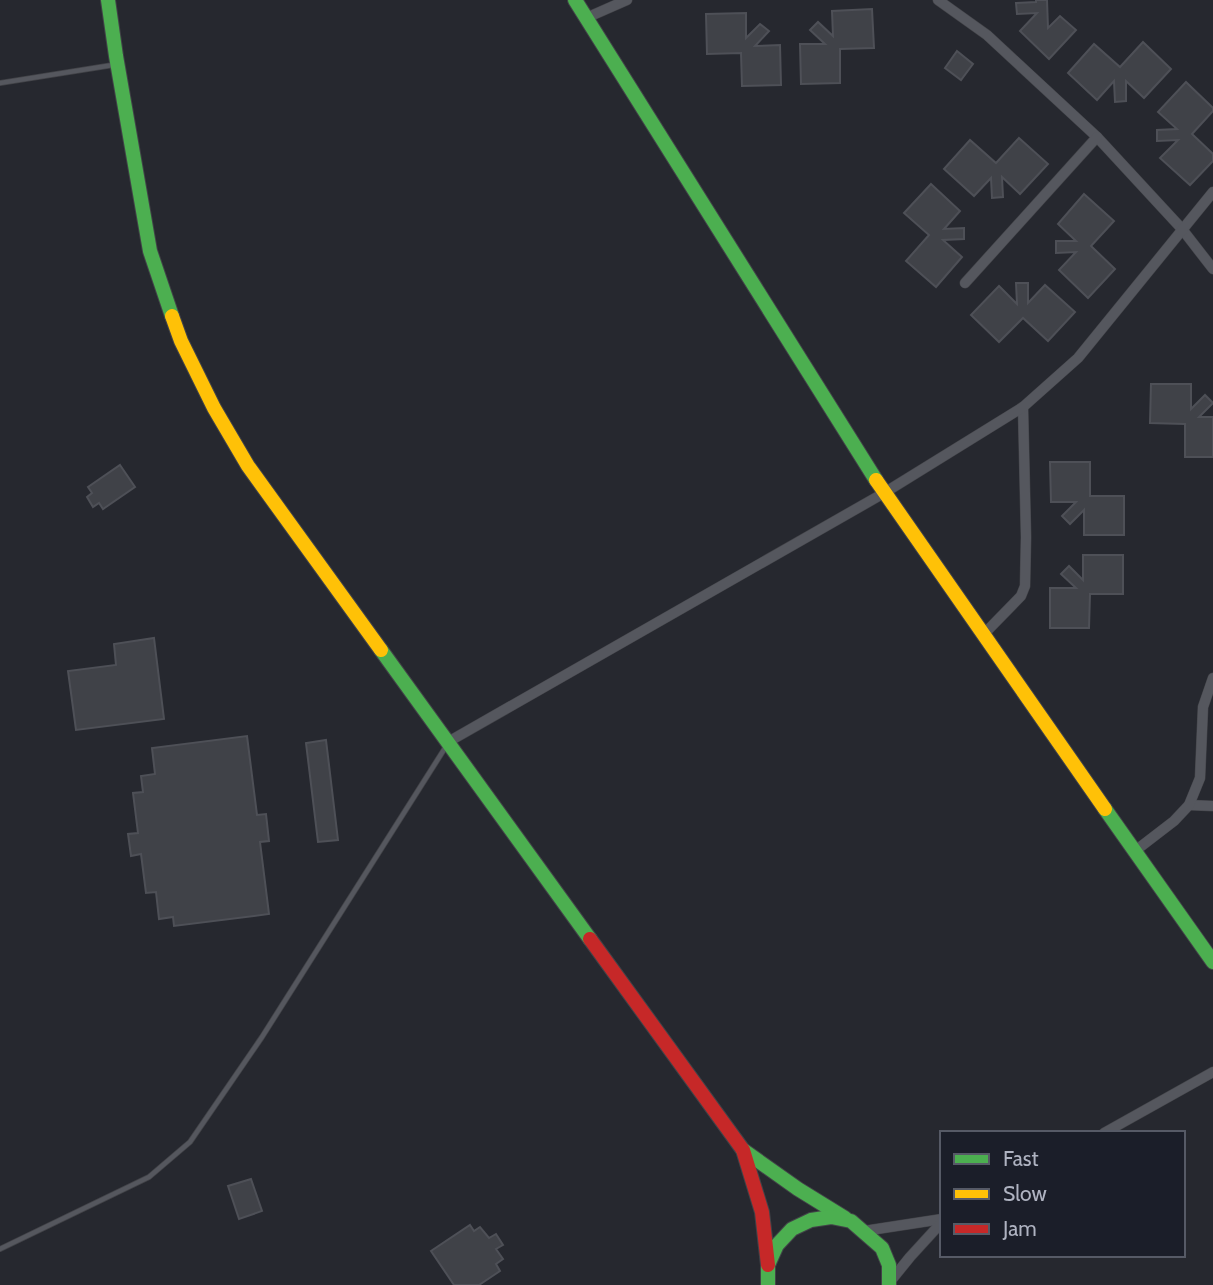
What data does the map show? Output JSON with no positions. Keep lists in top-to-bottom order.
{
  "legend": ["Fast", "Slow", "Jam"]
}
